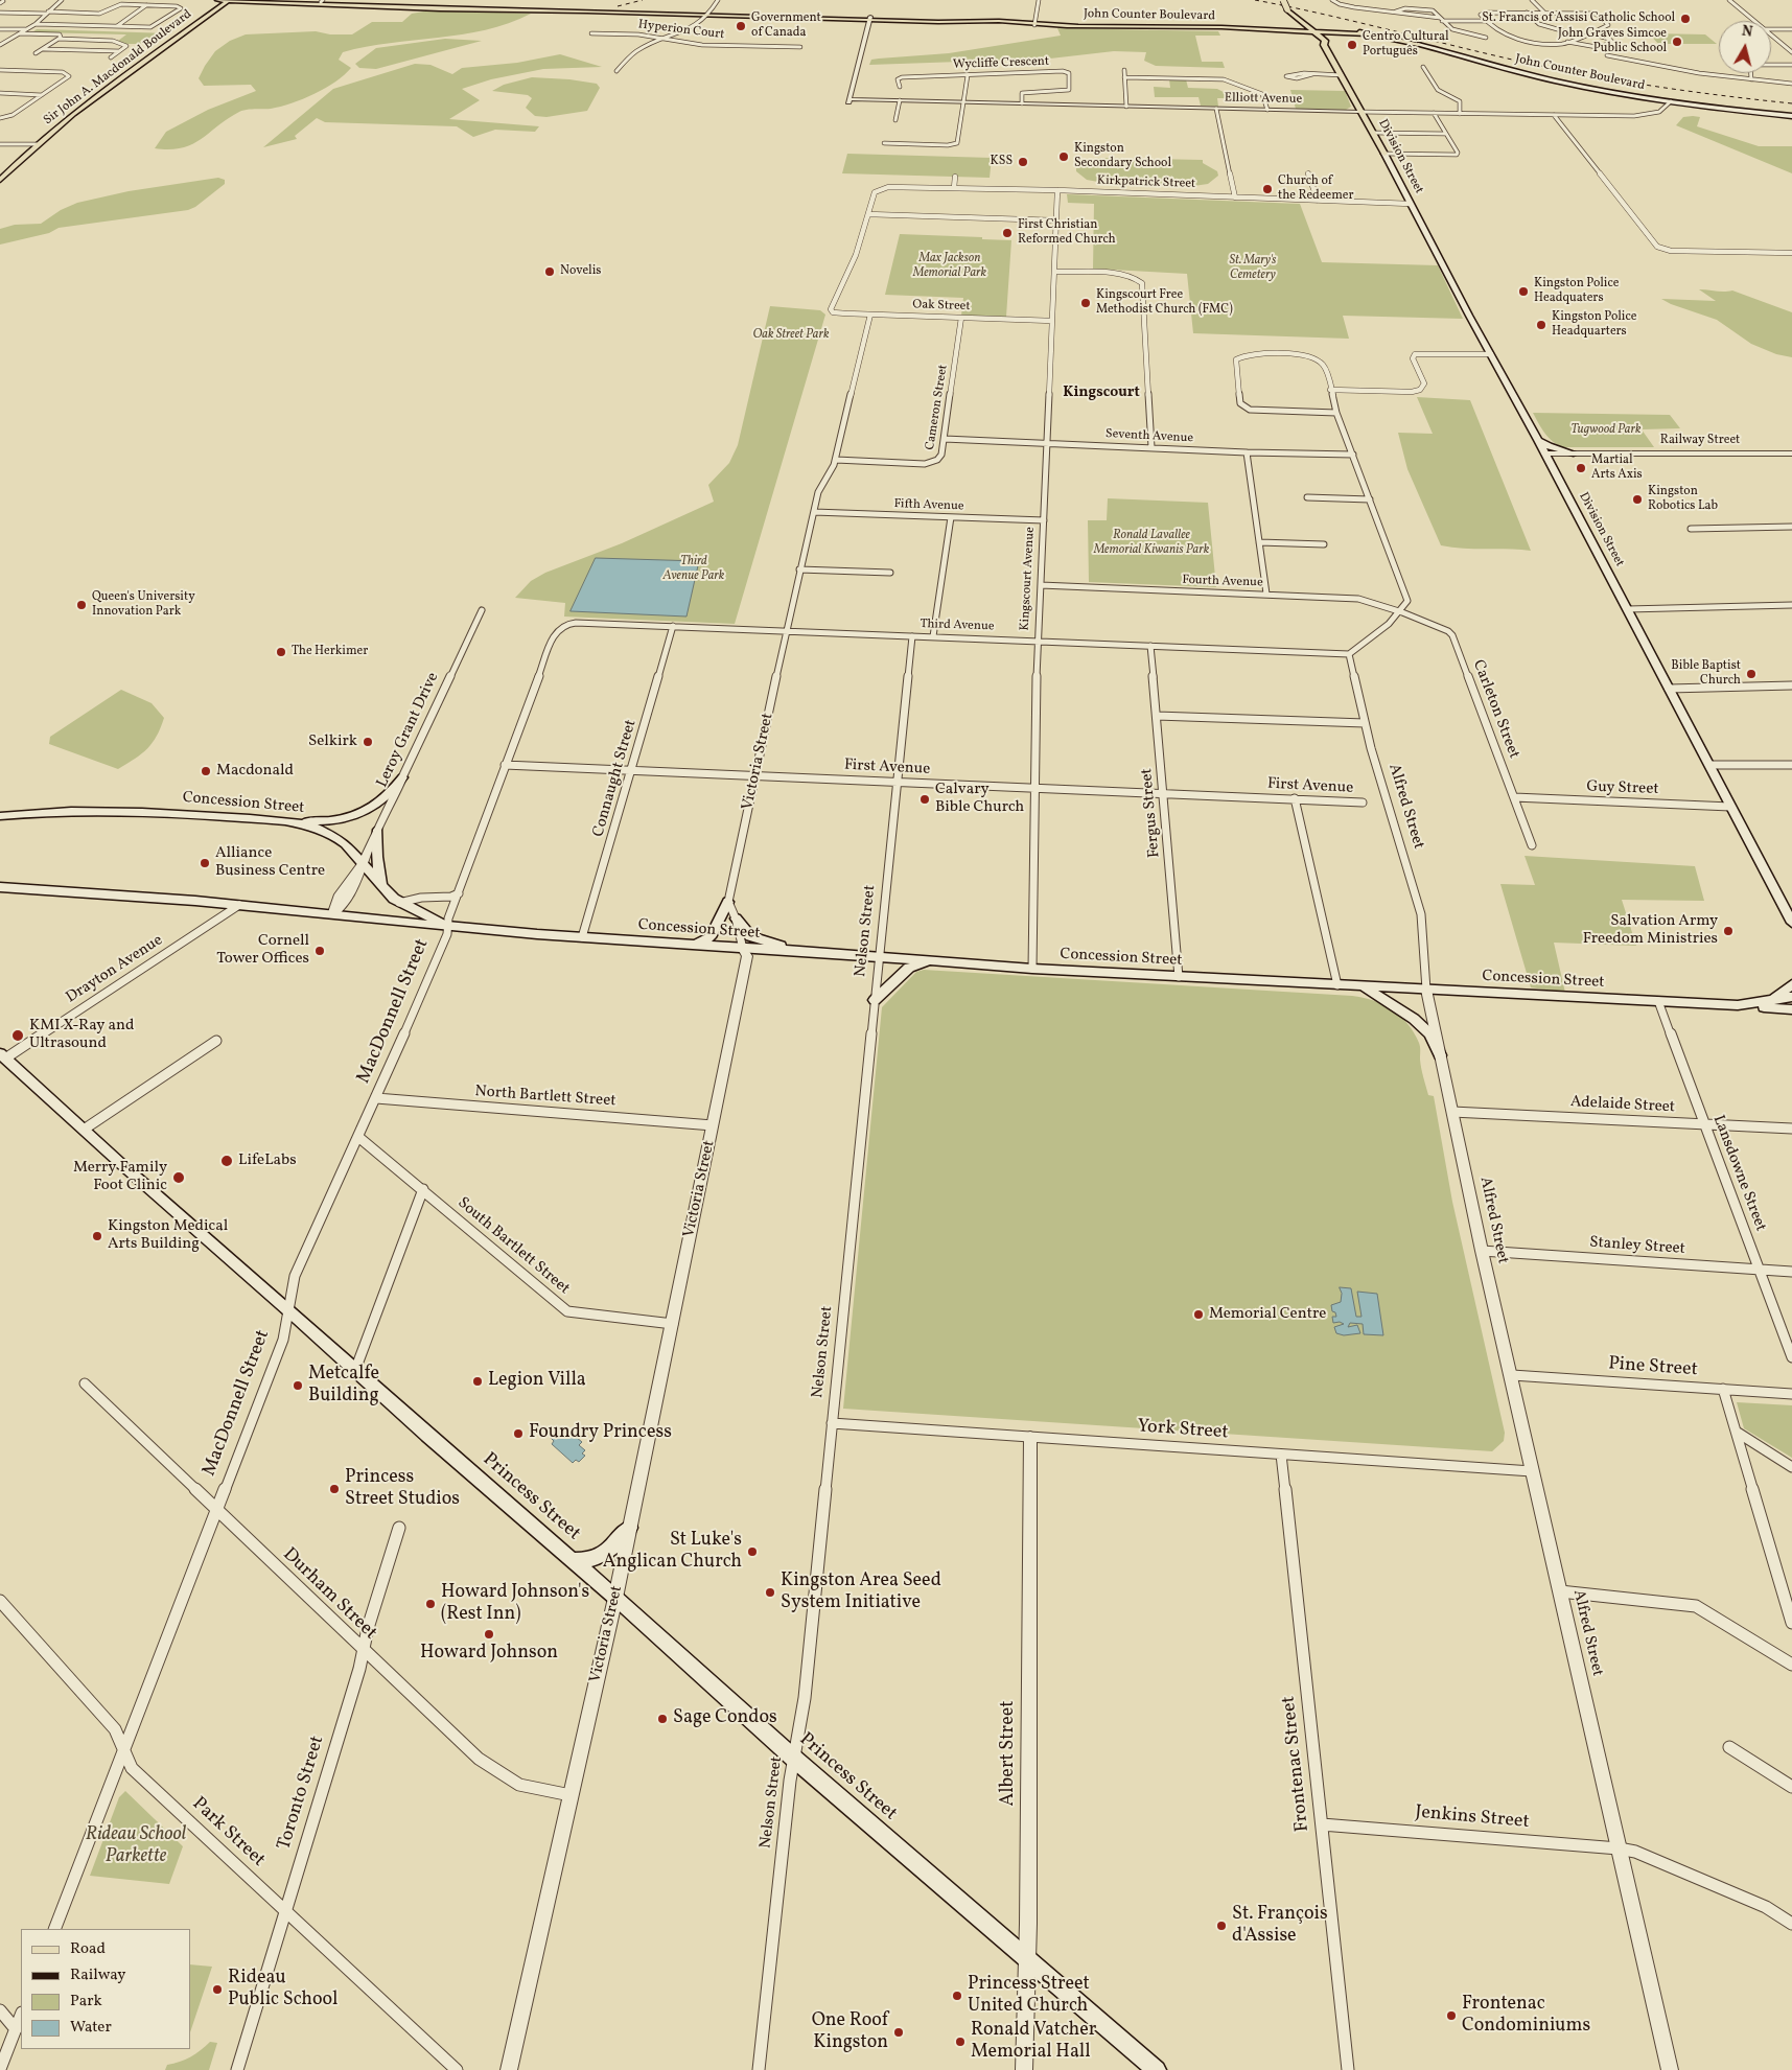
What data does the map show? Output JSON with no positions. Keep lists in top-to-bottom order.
{
  "streets": {
    "main road": [
      "John Counter Boulevard",
      "Sir John A. Macdonald Boulevard",
      "Division Street",
      "Concession Street",
      "Princess Street"
    ],
    "street": [
      "Hyperion Court",
      "Wycliffe Crescent",
      "Elliott Avenue",
      "Kirkpatrick Street",
      "Oak Street",
      "Cameron Street",
      "Seventh Avenue",
      "Railway Street",
      "Fifth Avenue",
      "Kingscourt Avenue",
      "Fourth Avenue",
      "Third Avenue",
      "Carleton Street",
      "Leroy Grant Drive",
      "Victoria Street",
      "First Avenue",
      "Connaught Street",
      "Guy Street",
      "Alfred Street",
      "Fergus Street",
      "Nelson Street",
      "Drayton Avenue",
      "MacDonnell Street",
      "North Bartlett Street",
      "Adelaide Street",
      "Lansdowne Street",
      "South Bartlett Street",
      "Stanley Street",
      "Pine Street",
      "York Street",
      "Durham Street",
      "Albert Street",
      "Frontenac Street",
      "Toronto Street",
      "Jenkins Street",
      "Park Street"
    ]
  },
  "crossings": [
    ["John Counter Boulevard", "Sir John A. Macdonald Boulevard"],
    ["John Counter Boulevard", "Elliott Avenue"],
    ["John Counter Boulevard", "Division Street"],
    ["Wycliffe Crescent", "Elliott Avenue"],
    ["Elliott Avenue", "Division Street"],
    ["Division Street", "Kirkpatrick Street"],
    ["Division Street", "Railway Street"],
    ["Division Street", "Guy Street"],
    ["Kirkpatrick Street", "Oak Street"],
    ["Kirkpatrick Street", "Kingscourt Avenue"],
    ["Oak Street", "Cameron Street"],
    ["Oak Street", "Kingscourt Avenue"],
    ["Oak Street", "Victoria Street"],
    ["Cameron Street", "Seventh Avenue"],
    ["Cameron Street", "Victoria Street"],
    ["Seventh Avenue", "Kingscourt Avenue"],
    ["Fifth Avenue", "Kingscourt Avenue"],
    ["Fifth Avenue", "Victoria Street"],
    ["Kingscourt Avenue", "Fourth Avenue"],
    ["Kingscourt Avenue", "Third Avenue"],
    ["Kingscourt Avenue", "First Avenue"],
    ["Kingscourt Avenue", "Concession Street"],
    ["Fourth Avenue", "Carleton Street"],
    ["Third Avenue", "Victoria Street"],
    ["Third Avenue", "Connaught Street"],
    ["Third Avenue", "Alfred Street"],
    ["Third Avenue", "Fergus Street"],
    ["Third Avenue", "Nelson Street"],
    ["Third Avenue", "MacDonnell Street"],
    ["Carleton Street", "Guy Street"],
    ["Leroy Grant Drive", "Concession Street"],
    ["Victoria Street", "First Avenue"],
    ["Victoria Street", "Concession Street"],
    ["Victoria Street", "North Bartlett Street"],
    ["Victoria Street", "South Bartlett Street"],
    ["Victoria Street", "Princess Street"],
    ["Victoria Street", "Durham Street"],
    ["First Avenue", "Connaught Street"],
    ["First Avenue", "Fergus Street"],
    ["First Avenue", "Nelson Street"],
    ["First Avenue", "MacDonnell Street"],
    ["Connaught Street", "Concession Street"],
    ["Concession Street", "Alfred Street"],
    ["Concession Street", "Fergus Street"],
    ["Concession Street", "Nelson Street"],
    ["Concession Street", "Drayton Avenue"],
    ["Concession Street", "MacDonnell Street"],
    ["Concession Street", "Lansdowne Street"],
    ["Alfred Street", "Adelaide Street"],
    ["Alfred Street", "Stanley Street"],
    ["Alfred Street", "Pine Street"],
    ["Alfred Street", "York Street"],
    ["Alfred Street", "Jenkins Street"],
    ["Nelson Street", "York Street"],
    ["Nelson Street", "Princess Street"],
    ["Drayton Avenue", "Princess Street"],
    ["MacDonnell Street", "North Bartlett Street"],
    ["MacDonnell Street", "South Bartlett Street"],
    ["MacDonnell Street", "Princess Street"],
    ["MacDonnell Street", "Durham Street"],
    ["MacDonnell Street", "Park Street"],
    ["Adelaide Street", "Lansdowne Street"],
    ["Lansdowne Street", "Stanley Street"],
    ["York Street", "Albert Street"],
    ["York Street", "Frontenac Street"],
    ["Princess Street", "Albert Street"],
    ["Durham Street", "Toronto Street"],
    ["Frontenac Street", "Jenkins Street"],
    ["Toronto Street", "Park Street"]
  ],
  "districts": ["Kingscourt"],
  "parks": [
    "Max Jackson Memorial Park",
    "St. Mary's Cemetery",
    "Oak Street Park",
    "Tugwood Park",
    "Ronald Lavallee Memorial Kiwanis Park",
    "Third Avenue Park",
    "Rideau School Parkette"
  ],
  "places": [
    "St. Francis of Assisi Catholic School",
    "Government of Canada",
    "John Graves Simcoe Public School",
    "Centro Cultural Português",
    "Kingston Secondary School",
    "KSS",
    "Church of the Redeemer",
    "First Christian Reformed Church",
    "Novelis",
    "Kingston Police Headquaters",
    "Kingscourt Free Methodist Church (FMC)",
    "Kingston Police Headquarters",
    "Martial Arts Axis",
    "Kingston Robotics Lab",
    "Queen's University Innovation Park",
    "The Herkimer",
    "Bible Baptist Church",
    "Selkirk",
    "Macdonald",
    "Calvary Bible Church",
    "Alliance Business Centre",
    "Salvation Army Freedom Ministries",
    "Cornell Tower Offices",
    "KMI X-Ray and Ultrasound",
    "LifeLabs",
    "Merry Family Foot Clinic",
    "Kingston Medical Arts Building",
    "Memorial Centre",
    "Legion Villa",
    "Metcalfe Building",
    "Foundry Princess",
    "Princess Street Studios",
    "St Luke's Anglican Church",
    "Kingston Area Seed System Initiative",
    "Howard Johnson's (Rest Inn)",
    "Howard Johnson",
    "Sage Condos",
    "St. François d'Assise",
    "Rideau Public School",
    "Princess Street United Church",
    "Frontenac Condominiums",
    "One Roof Kingston",
    "Ronald Vatcher Memorial Hall"
  ],
  "legend": [
    "Road",
    "Railway",
    "Park",
    "Water"
  ],
  "north": "top"
}
